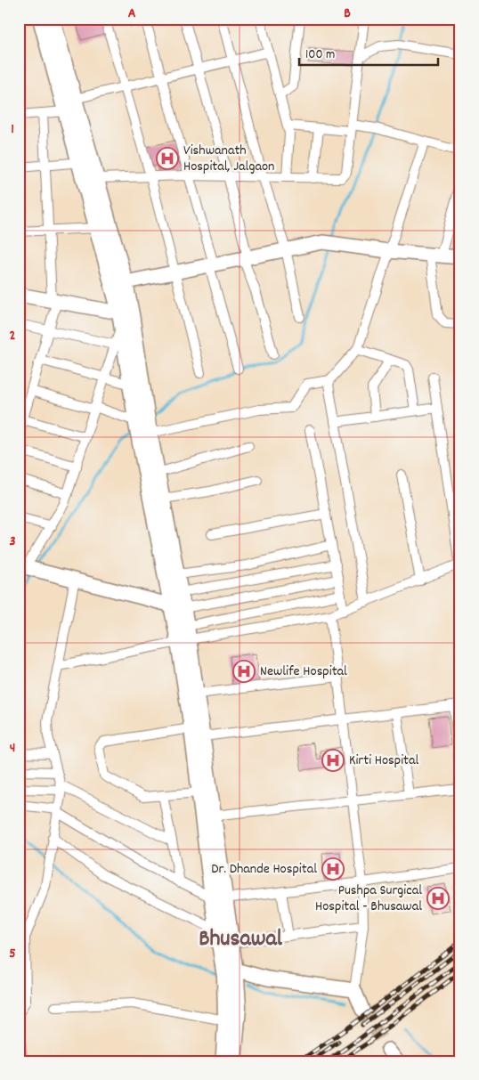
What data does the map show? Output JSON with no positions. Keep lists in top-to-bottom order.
{
  "districts": ["Bhusawal"],
  "places": {
    "hospital": [
      "Vishwanath Hospital, Jalgaon",
      "Newlife Hospital",
      "Kirti Hospital",
      "Dr. Dhande Hospital",
      "Pushpa Surgical Hospital - Bhusawal"
    ]
  },
  "scale_bar": "100 m",
  "grid": {
    "columns": ["A", "B"],
    "rows": [
      "1",
      "2",
      "3",
      "4",
      "5"
    ]
  }
}
